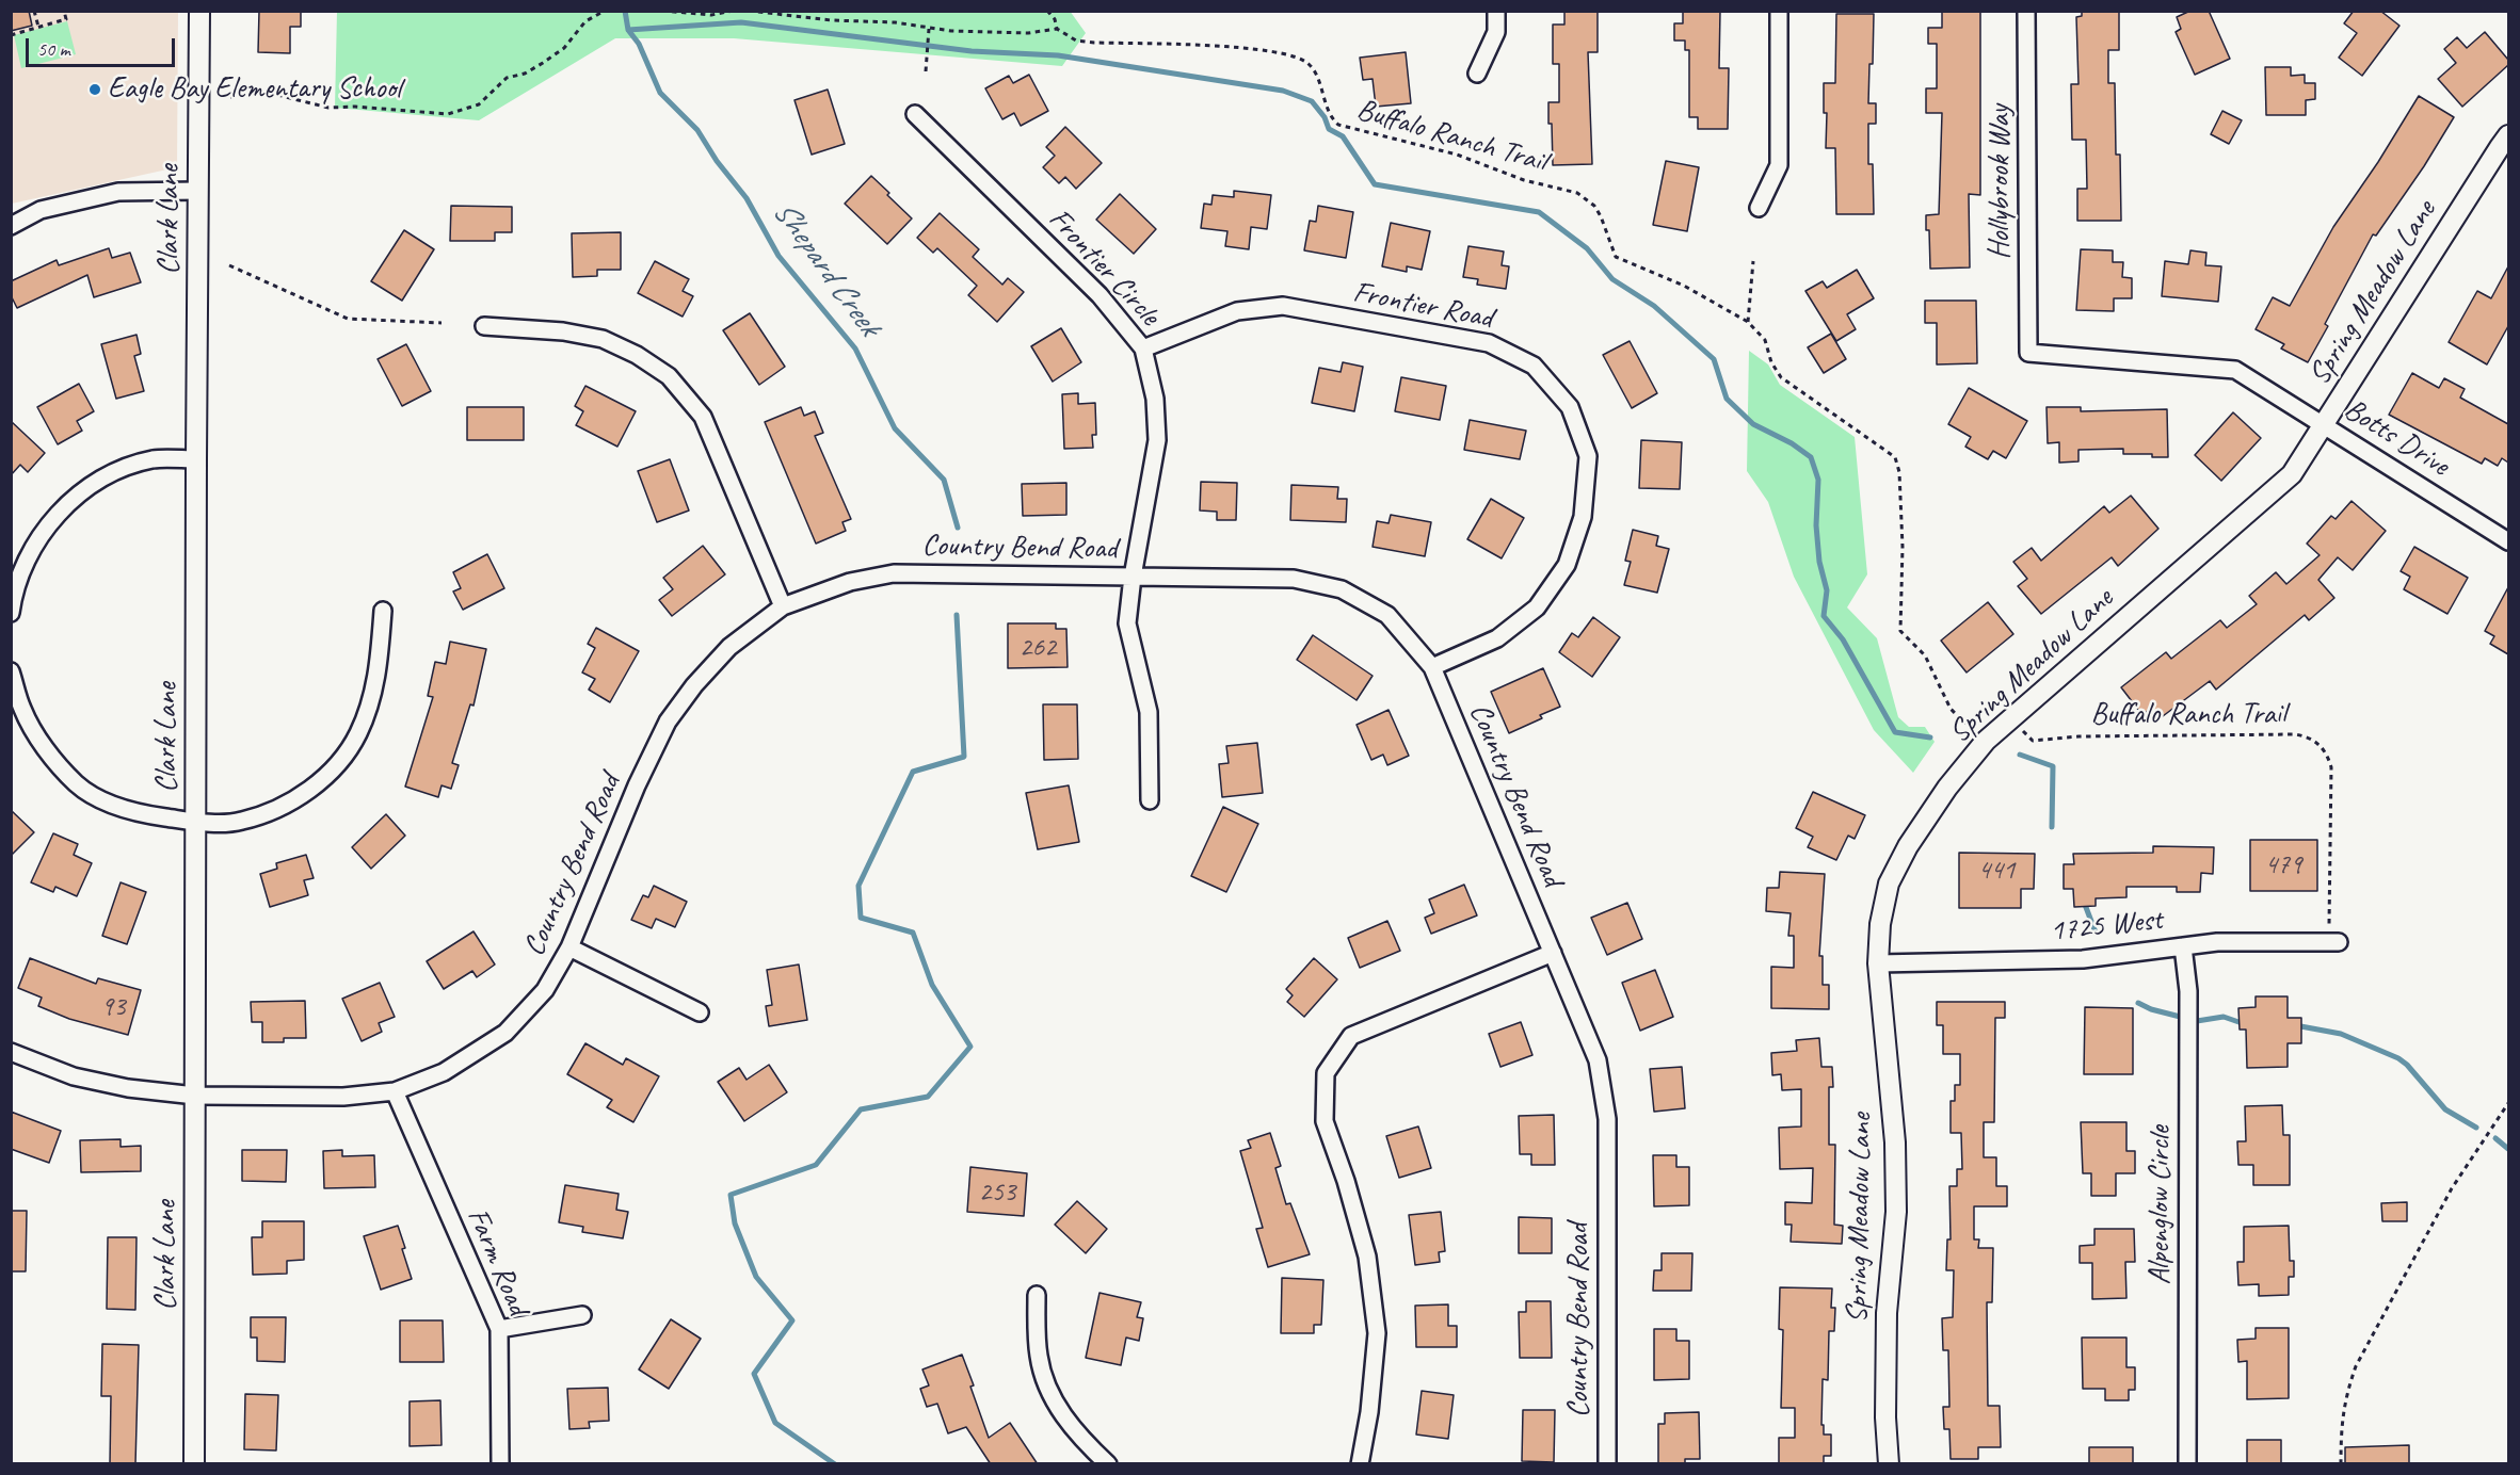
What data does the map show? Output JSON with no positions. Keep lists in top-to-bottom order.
{
  "streets": {
    "street": [
      "Hollybrook Way",
      "Clark Lane",
      "Frontier Circle",
      "Spring Meadow Lane",
      "Frontier Road",
      "Botts Drive",
      "Country Bend Road",
      "1725 West",
      "Alpenglow Circle",
      "Farm Road"
    ],
    "path": ["Buffalo Ranch Trail"]
  },
  "crossings": [
    ["Hollybrook Way", "Botts Drive"],
    ["Clark Lane", "Country Bend Road"],
    ["Frontier Circle", "Frontier Road"],
    ["Frontier Circle", "Country Bend Road"],
    ["Spring Meadow Lane", "Botts Drive"],
    ["Spring Meadow Lane", "1725 West"],
    ["Frontier Road", "Country Bend Road"],
    ["Country Bend Road", "Farm Road"],
    ["1725 West", "Alpenglow Circle"]
  ],
  "water": ["Shepard Creek"],
  "places": ["Eagle Bay Elementary School"],
  "house_numbers": [
    "262",
    "479",
    "441",
    "93",
    "253"
  ],
  "scale_bar": "50 m"
}
